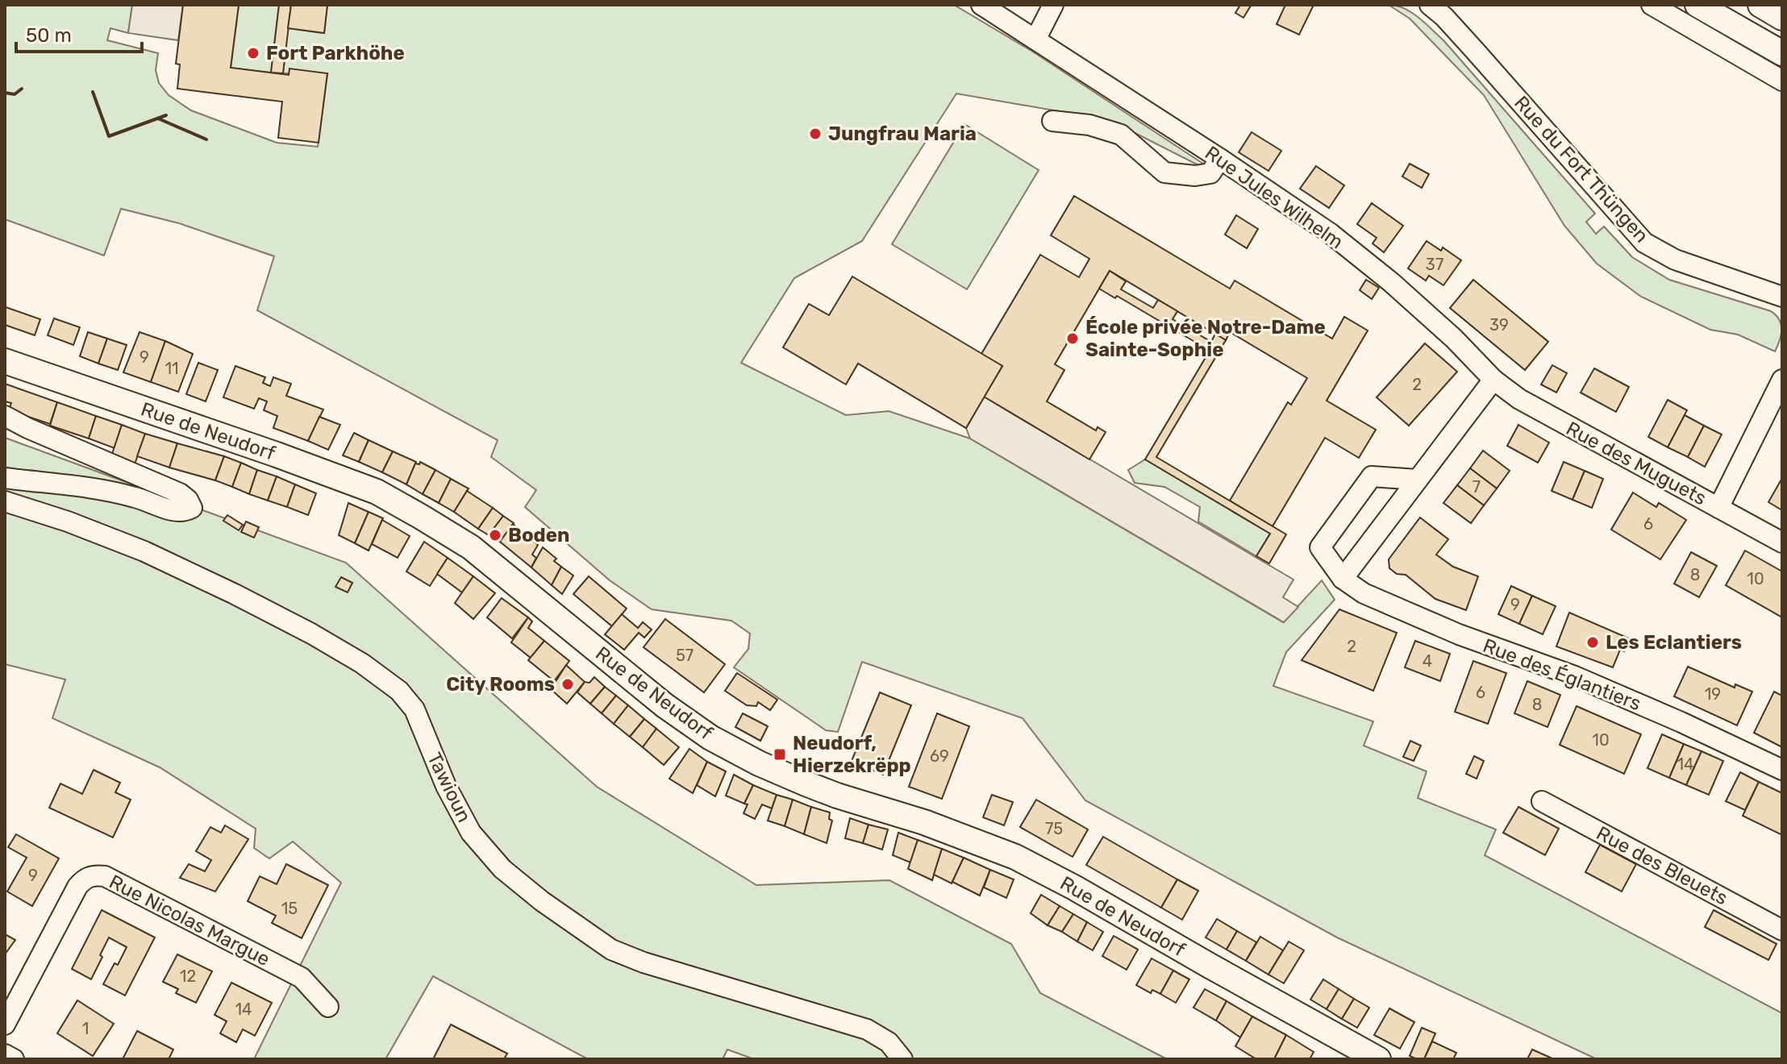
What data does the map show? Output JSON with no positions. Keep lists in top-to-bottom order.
{
  "streets": {
    "main road": ["Rue de Neudorf"],
    "street": [
      "Rue du Fort Thüngen",
      "Rue Jules Wilhelm",
      "Rue des Muguets",
      "Rue des Églantiers",
      "Tawioun",
      "Rue des Bleuets",
      "Rue Nicolas Margue"
    ]
  },
  "crossings": [
    ["Rue Jules Wilhelm", "Rue des Muguets"]
  ],
  "places": {
    "other": [
      "Fort Parkhöhe",
      "Jungfrau Maria",
      "École privée Notre-Dame Sainte-Sophie",
      "Boden",
      "Les Eclantiers",
      "City Rooms"
    ],
    "transit": ["Neudorf, Hierzekrëpp"]
  },
  "house_numbers": [
    "37",
    "39",
    "9",
    "11",
    "2",
    "7",
    "6",
    "8",
    "10",
    "9",
    "2",
    "57",
    "4",
    "6",
    "19",
    "8",
    "10",
    "69",
    "14",
    "75",
    "9",
    "15",
    "12",
    "14",
    "1"
  ],
  "scale_bar": "50 m"
}
